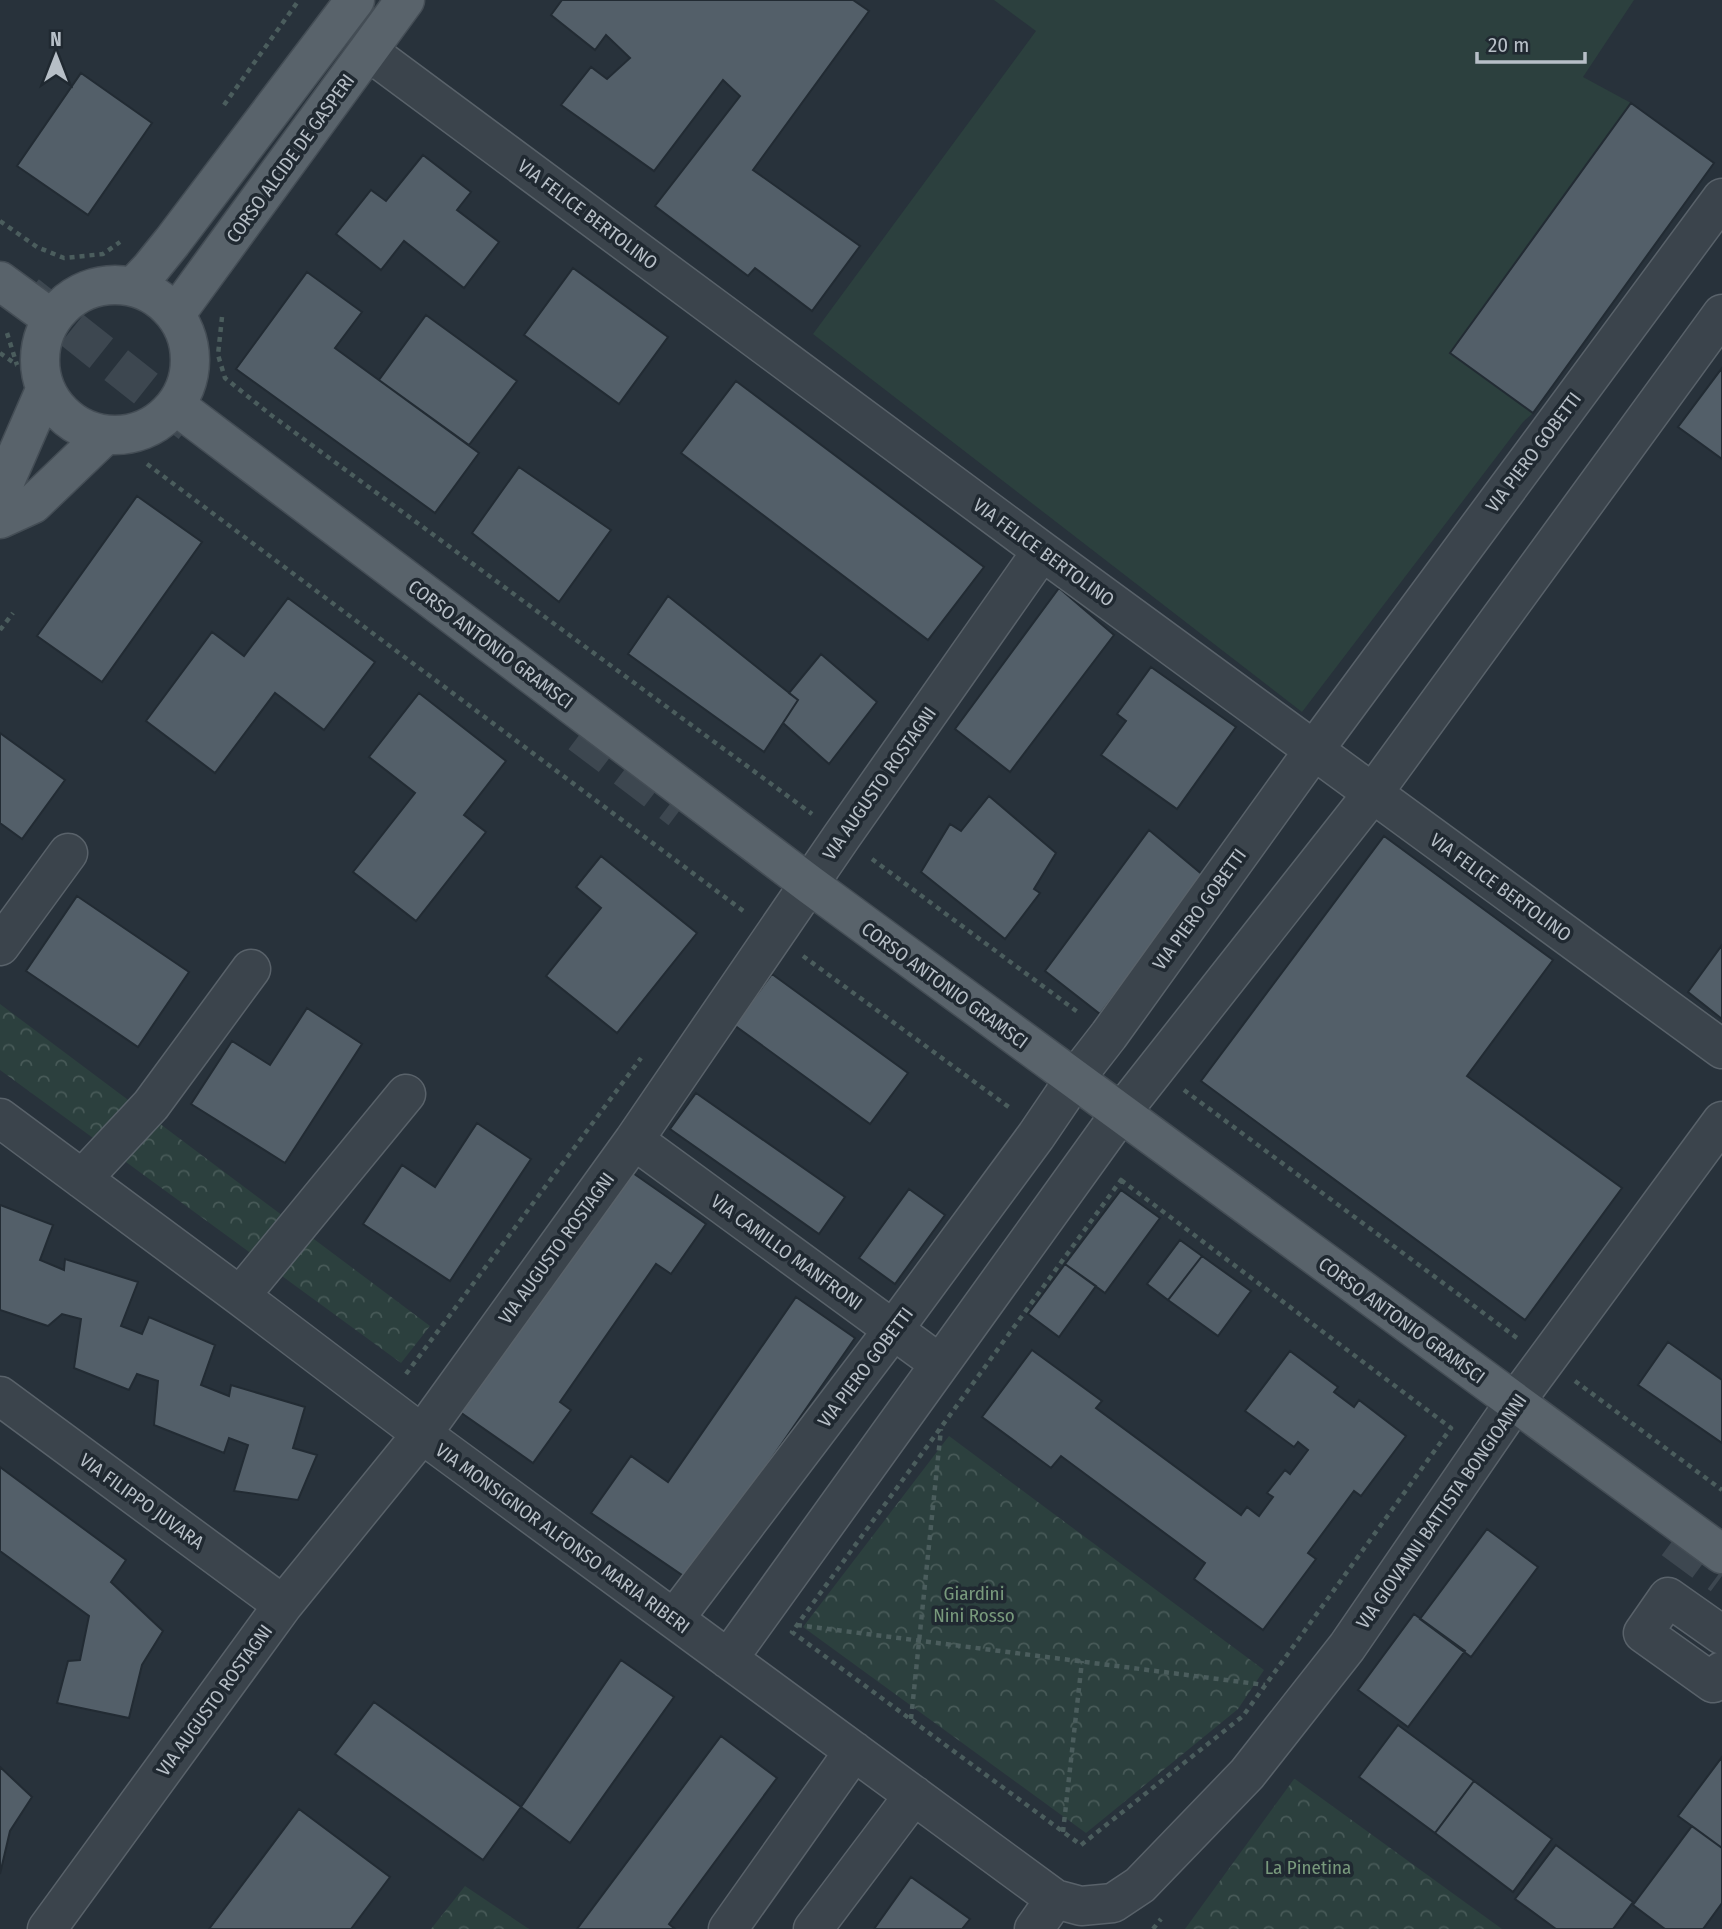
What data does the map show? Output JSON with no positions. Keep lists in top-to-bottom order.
{
  "streets": {
    "main road": ["CORSO ALCIDE DE GASPERI", "CORSO ANTONIO GRAMSCI"],
    "street": [
      "VIA FELICE BERTOLINO",
      "VIA PIERO GOBETTI",
      "VIA AUGUSTO ROSTAGNI",
      "VIA CAMILLO MANFRONI",
      "VIA FILIPPO JUVARA",
      "VIA GIOVANNI BATTISTA BONGIOANNI",
      "VIA MONSIGNOR ALFONSO MARIA RIBERI"
    ]
  },
  "crossings": [
    ["CORSO ALCIDE DE GASPERI", "VIA FELICE BERTOLINO"],
    ["CORSO ALCIDE DE GASPERI", "CORSO ANTONIO GRAMSCI"],
    ["VIA FELICE BERTOLINO", "VIA PIERO GOBETTI"],
    ["VIA FELICE BERTOLINO", "VIA AUGUSTO ROSTAGNI"],
    ["VIA PIERO GOBETTI", "CORSO ANTONIO GRAMSCI"],
    ["VIA PIERO GOBETTI", "VIA CAMILLO MANFRONI"],
    ["VIA PIERO GOBETTI", "VIA MONSIGNOR ALFONSO MARIA RIBERI"],
    ["CORSO ANTONIO GRAMSCI", "VIA AUGUSTO ROSTAGNI"],
    ["CORSO ANTONIO GRAMSCI", "VIA GIOVANNI BATTISTA BONGIOANNI"],
    ["VIA AUGUSTO ROSTAGNI", "VIA CAMILLO MANFRONI"],
    ["VIA AUGUSTO ROSTAGNI", "VIA FILIPPO JUVARA"],
    ["VIA AUGUSTO ROSTAGNI", "VIA MONSIGNOR ALFONSO MARIA RIBERI"],
    ["VIA GIOVANNI BATTISTA BONGIOANNI", "VIA MONSIGNOR ALFONSO MARIA RIBERI"]
  ],
  "parks": ["Giardini Nini Rosso", "La Pinetina"],
  "scale_bar": "20 m",
  "north": "top"
}
